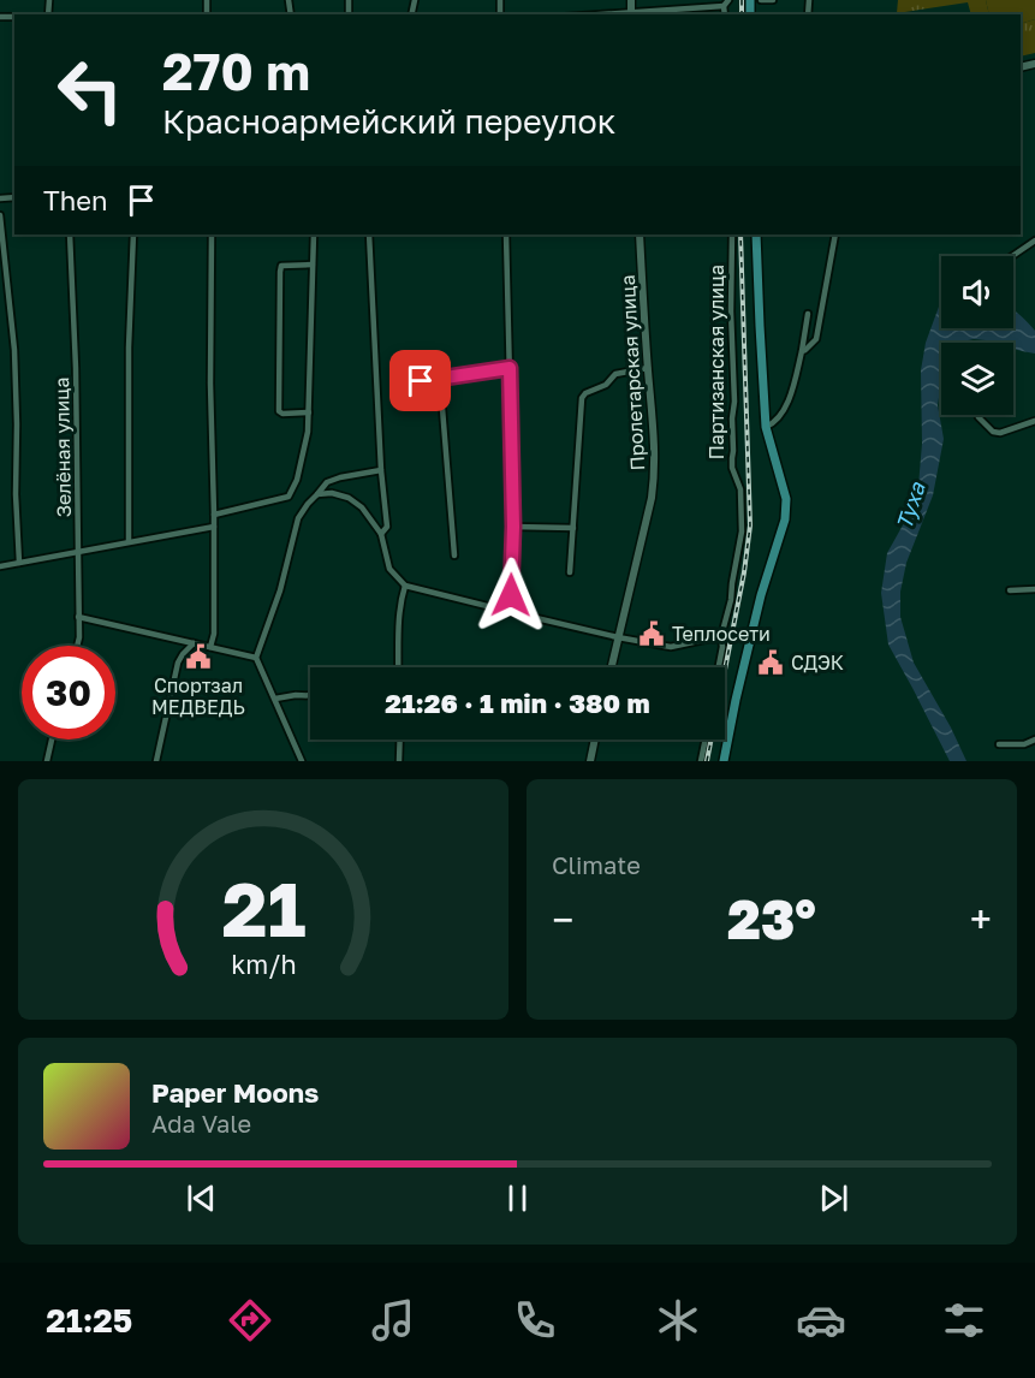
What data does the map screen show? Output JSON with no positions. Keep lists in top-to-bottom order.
{
  "streets": {
    "main road": ["Партизанская улица"],
    "street": ["Пролетарская улица", "Зелёная улица"]
  },
  "water": ["Туха"],
  "places": {
    "public building": ["Теплосети", "Спортзал МЕДВЕДЬ", "СДЭК"]
  },
  "page": {
    "turn": ["270 m", "Красноармейский переулок"],
    "then": "Then",
    "limit": "30",
    "trip": "21:26 · 1 min · 380 m",
    "tile": "Climate",
    "heat": ["−", "23°", "+"],
    "song": ["Paper Moons", "Ada Vale"],
    "tabs": "21:25",
    "gauge": ["21", "km/h"]
  }
}
